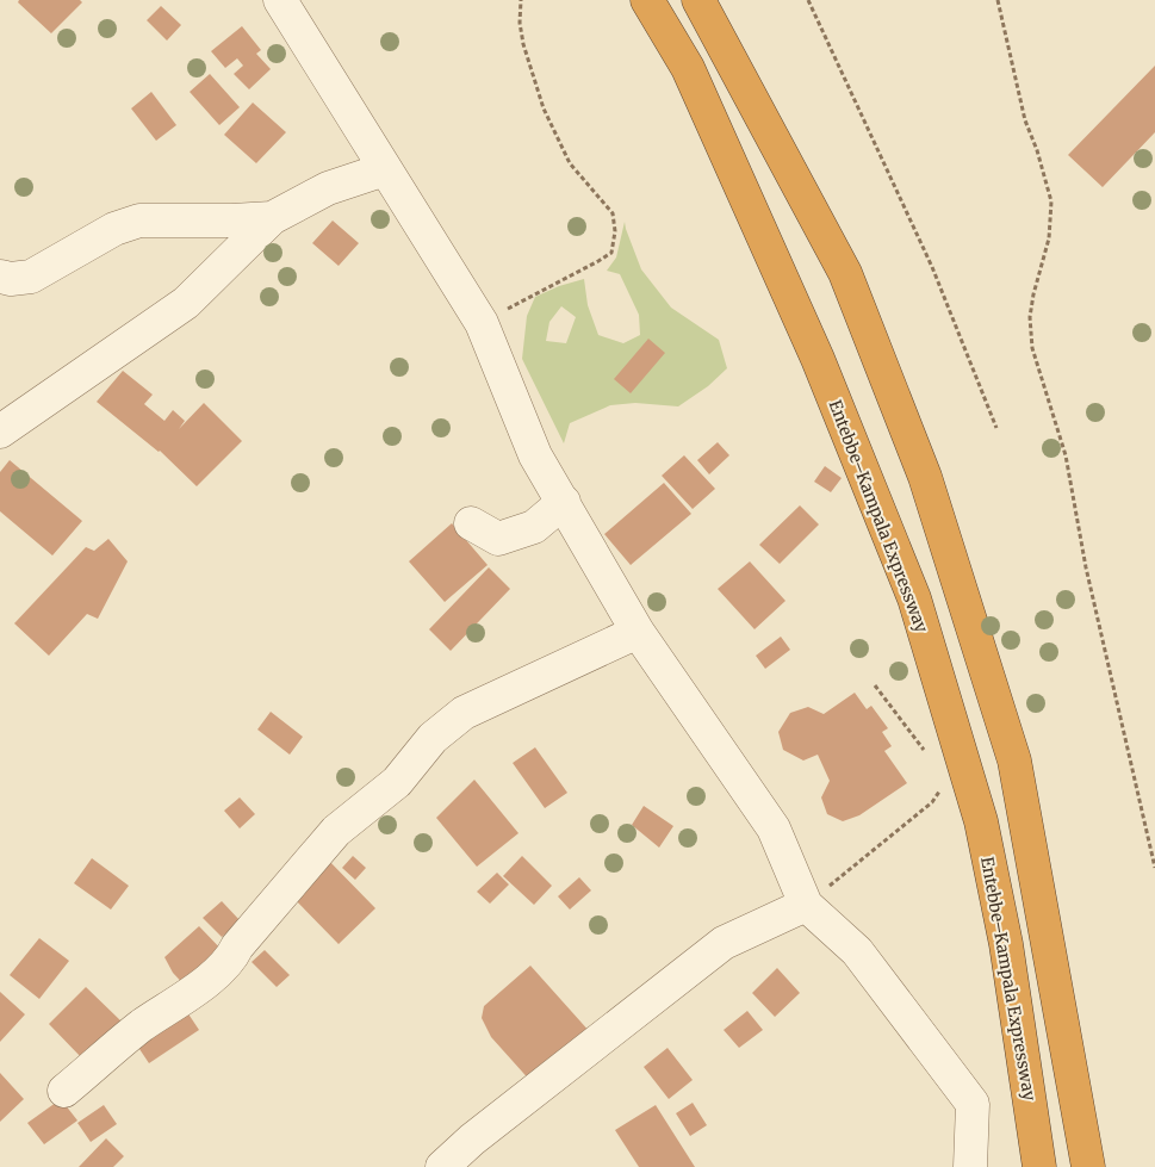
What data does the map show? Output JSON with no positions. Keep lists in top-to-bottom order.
{
  "streets": {
    "highway": ["Entebbe–Kampala Expressway"]
  }
}
